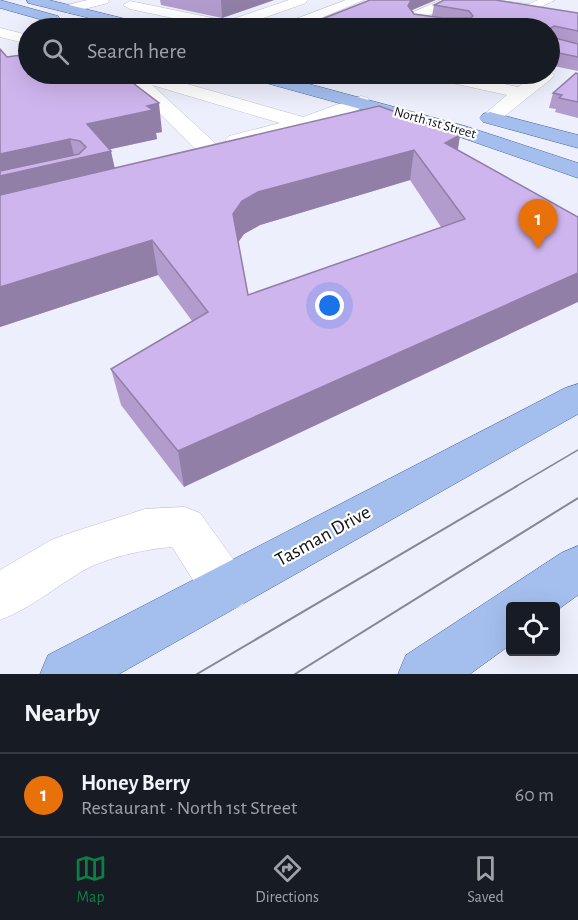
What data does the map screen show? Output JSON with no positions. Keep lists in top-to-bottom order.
{
  "streets": {
    "main road": ["North 1st Street", "Tasman Drive"]
  },
  "page": {
    "search": "Search here",
    "pins": "1",
    "heading": "Nearby",
    "list": [
      {
        "mark": "1",
        "name": "Honey Berry",
        "note": "Restaurant · North 1st Street",
        "value": "60 m"
      }
    ],
    "nav": ["Map", "Directions", "Saved"]
  }
}
